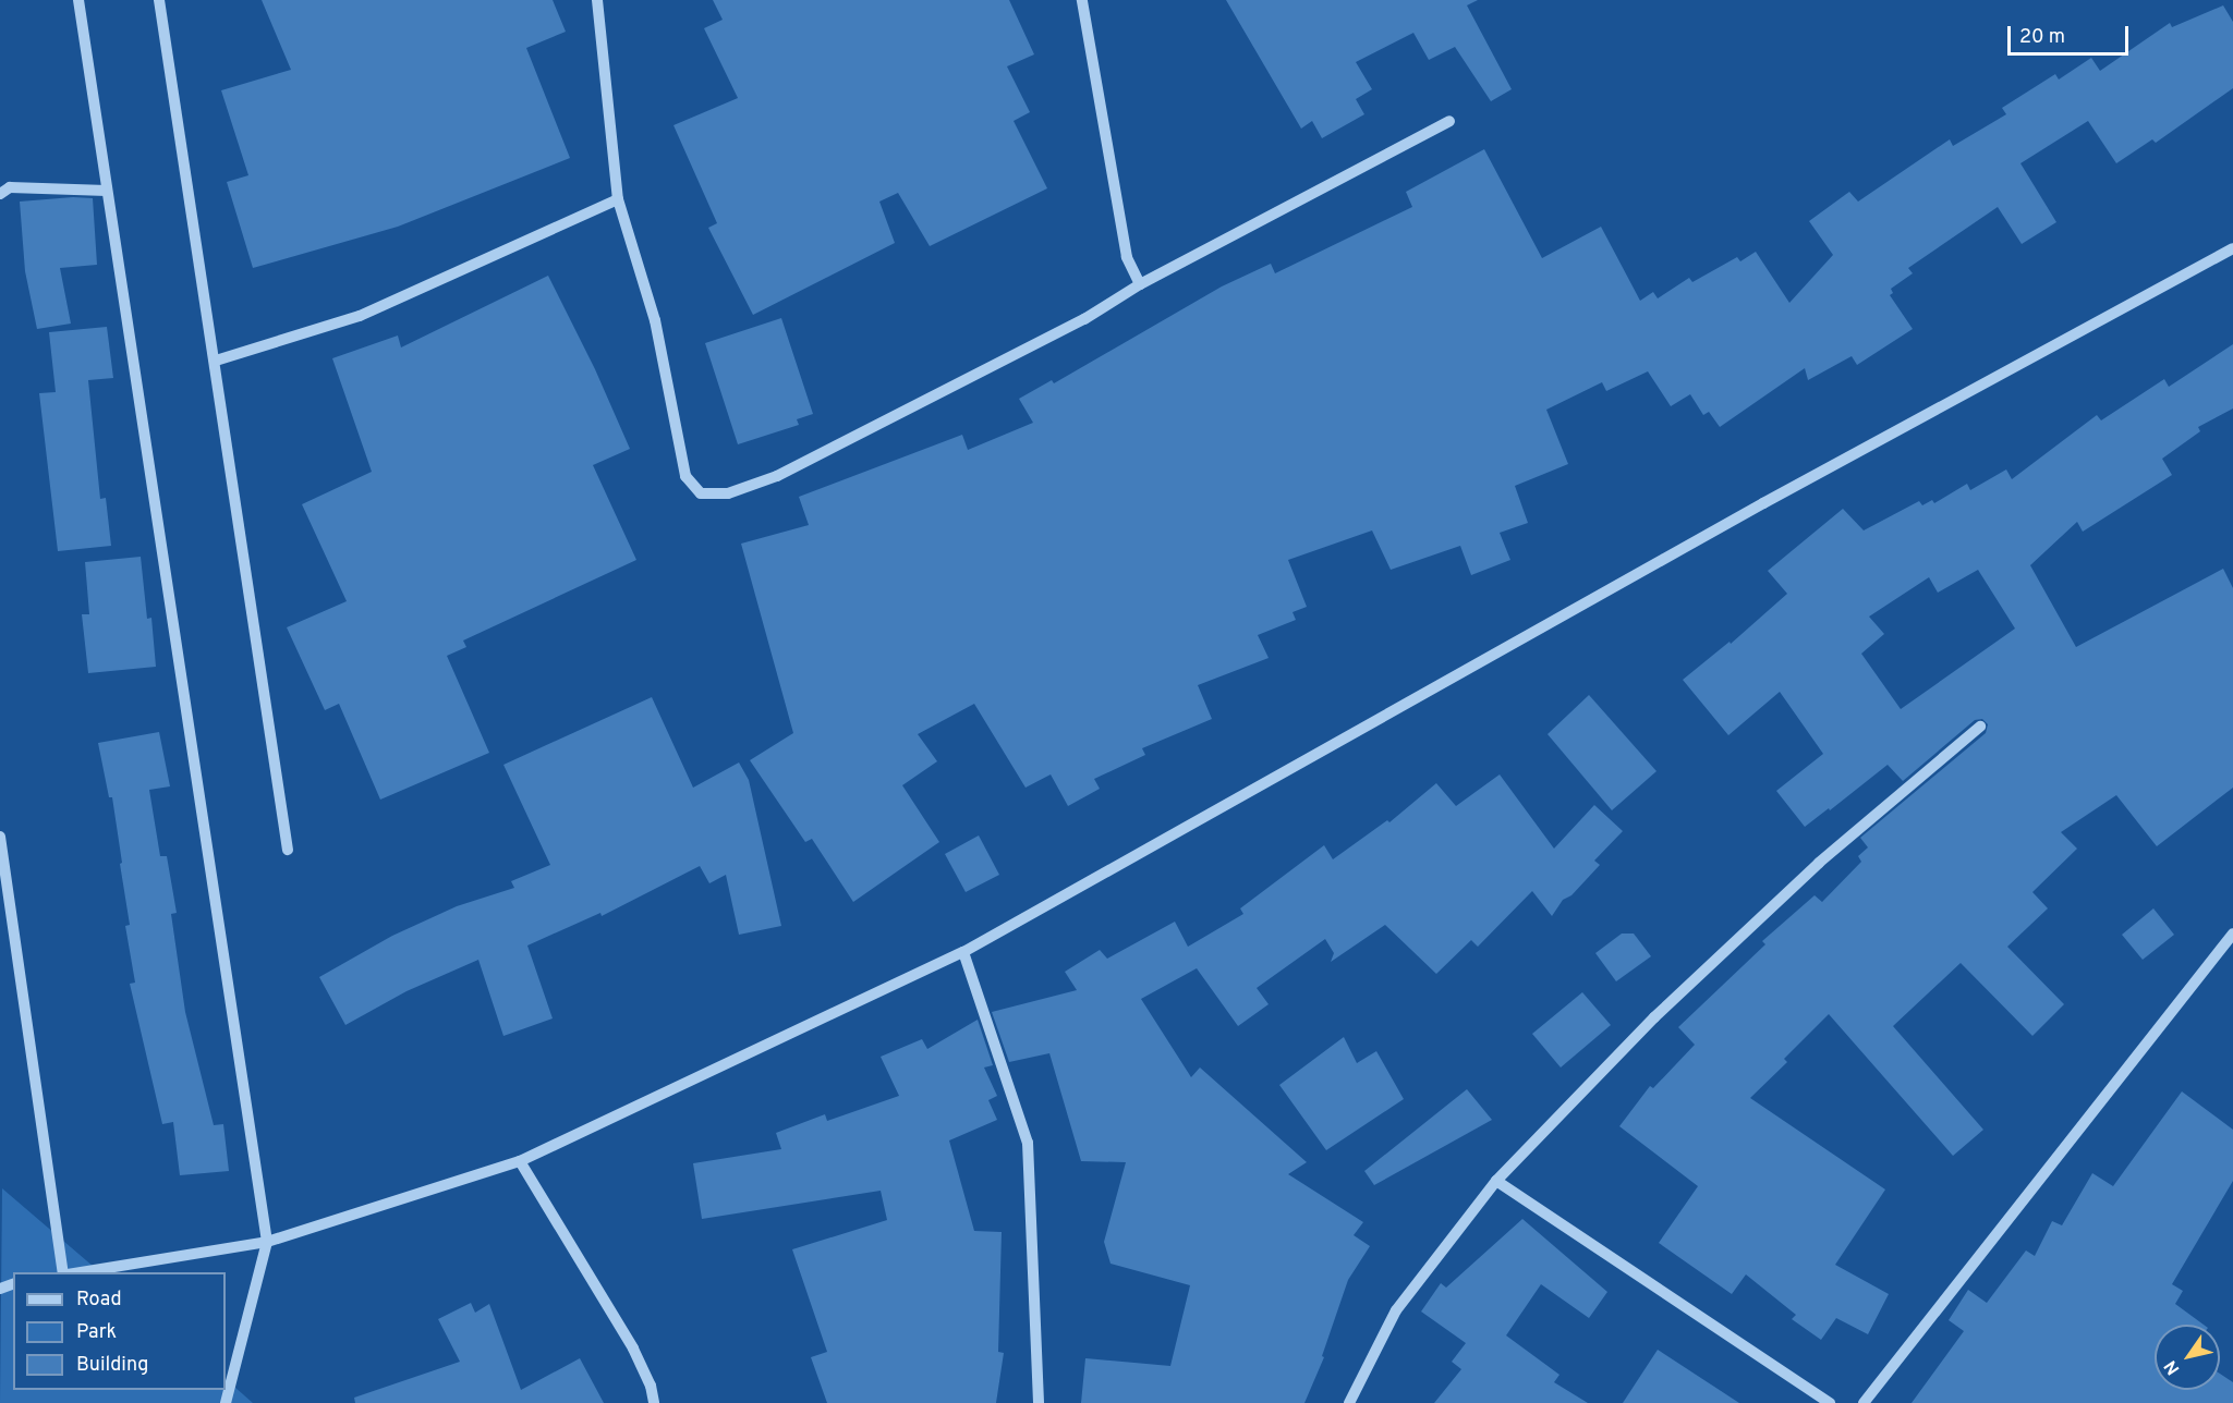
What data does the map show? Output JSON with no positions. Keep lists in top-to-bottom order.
{
  "legend": ["Road", "Park", "Building"],
  "scale_bar": "20 m",
  "north": "bottom left"
}
